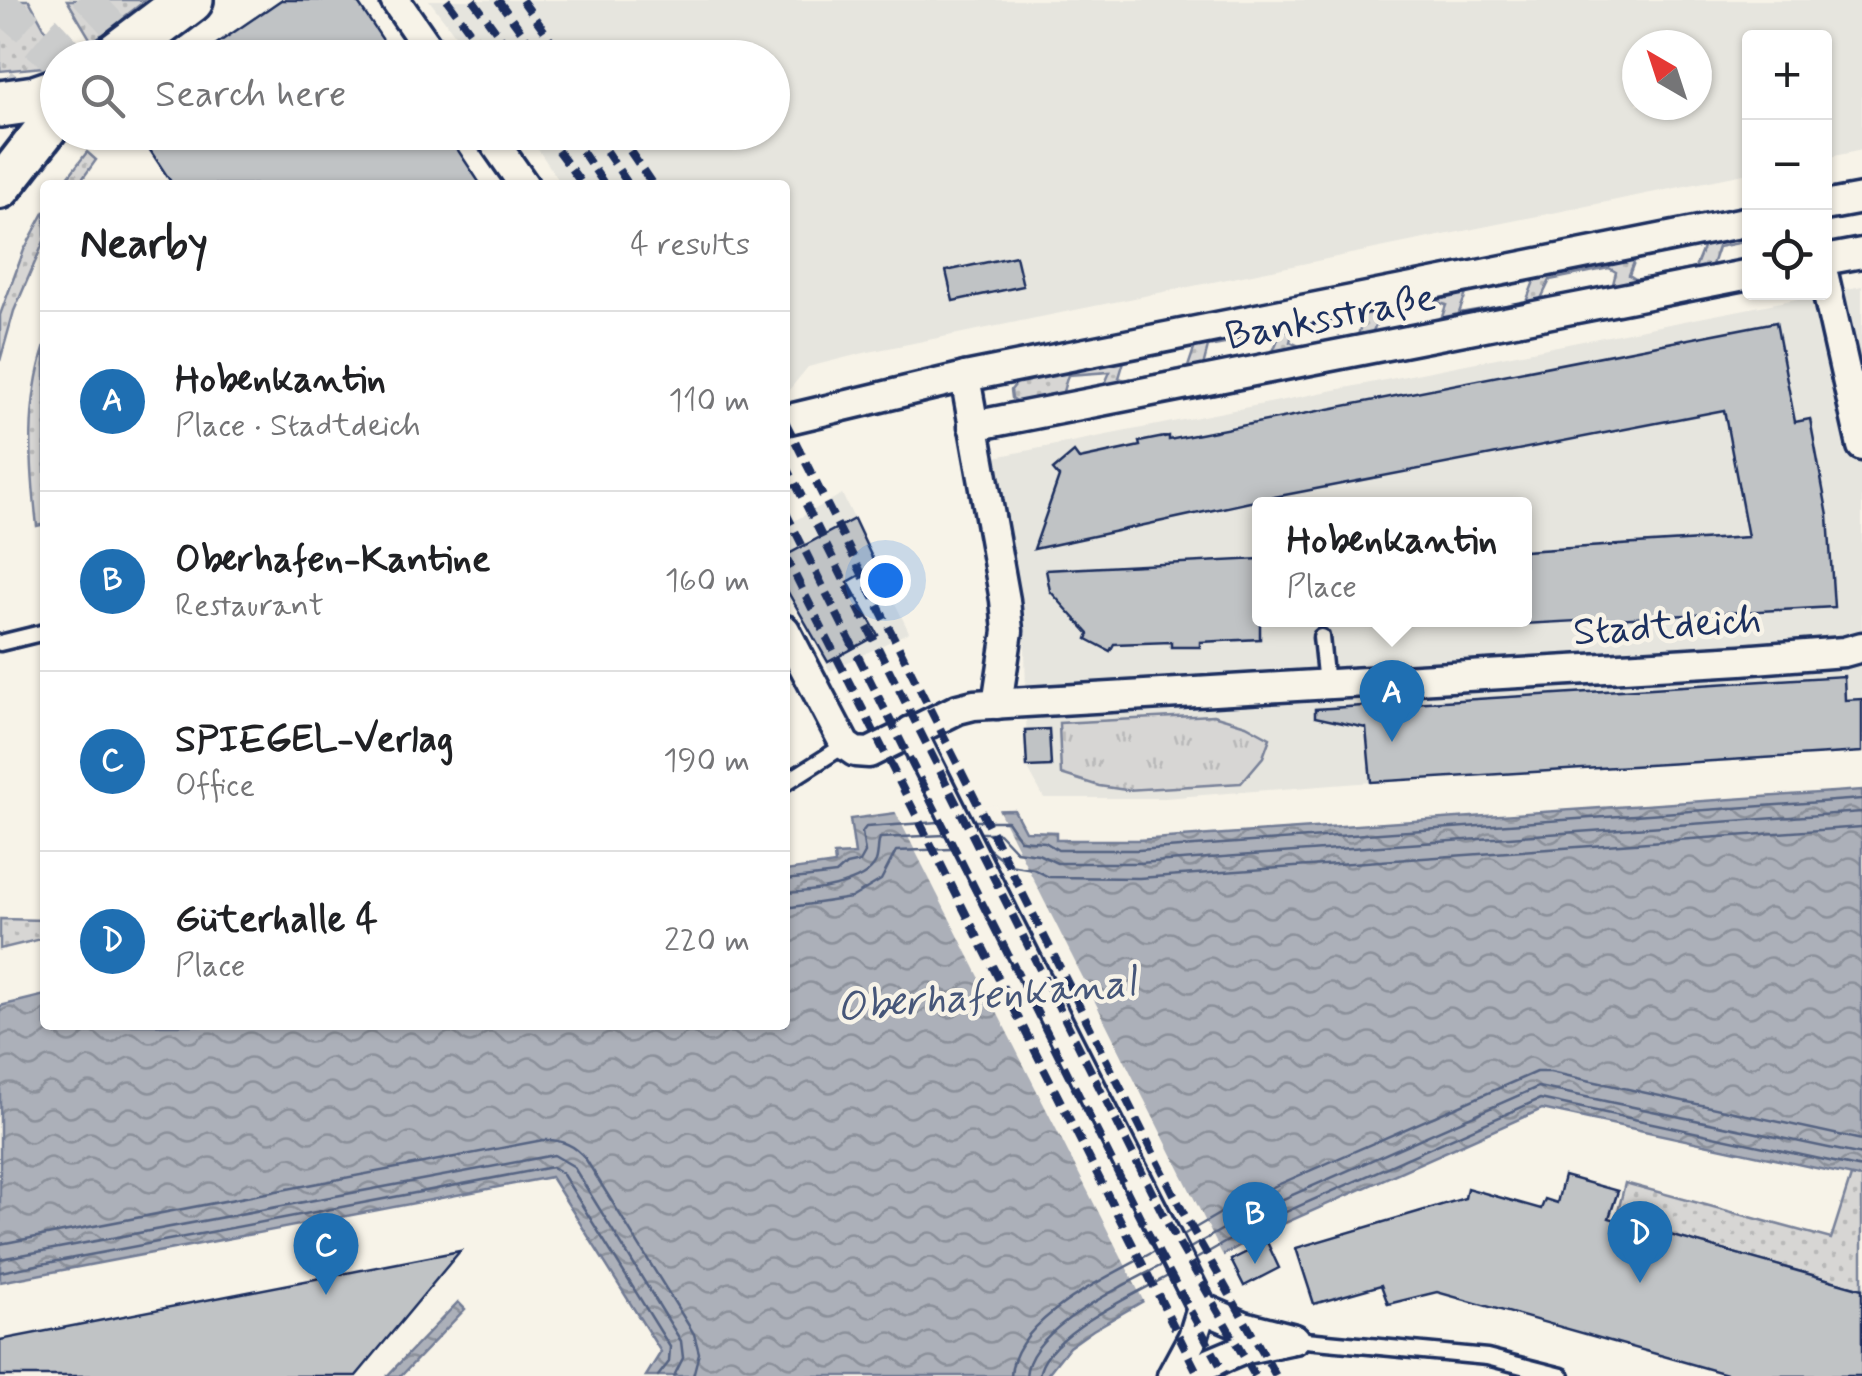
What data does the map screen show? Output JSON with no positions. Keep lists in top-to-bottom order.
{
  "streets": {
    "street": ["Banksstraße", "Stadtdeich"]
  },
  "water": ["Oberhafenkanal"],
  "north": "top left",
  "page": {
    "map_buttons": ["+", "−"],
    "search": "Search here",
    "heading": ["Nearby", "4 results"],
    "list": [
      {
        "mark": "A",
        "name": "Hobenkantin",
        "note": "Place · Stadtdeich",
        "value": "110 m"
      },
      {
        "mark": "B",
        "name": "Oberhafen-Kantine",
        "note": "Restaurant",
        "value": "160 m"
      },
      {
        "mark": "C",
        "name": "SPIEGEL-Verlag",
        "note": "Office",
        "value": "190 m"
      },
      {
        "mark": "D",
        "name": "Güterhalle 4",
        "note": "Place",
        "value": "220 m"
      }
    ],
    "popup": ["Hobenkantin", "Place"],
    "pins": [
      "A",
      "B",
      "D",
      "C"
    ]
  }
}
